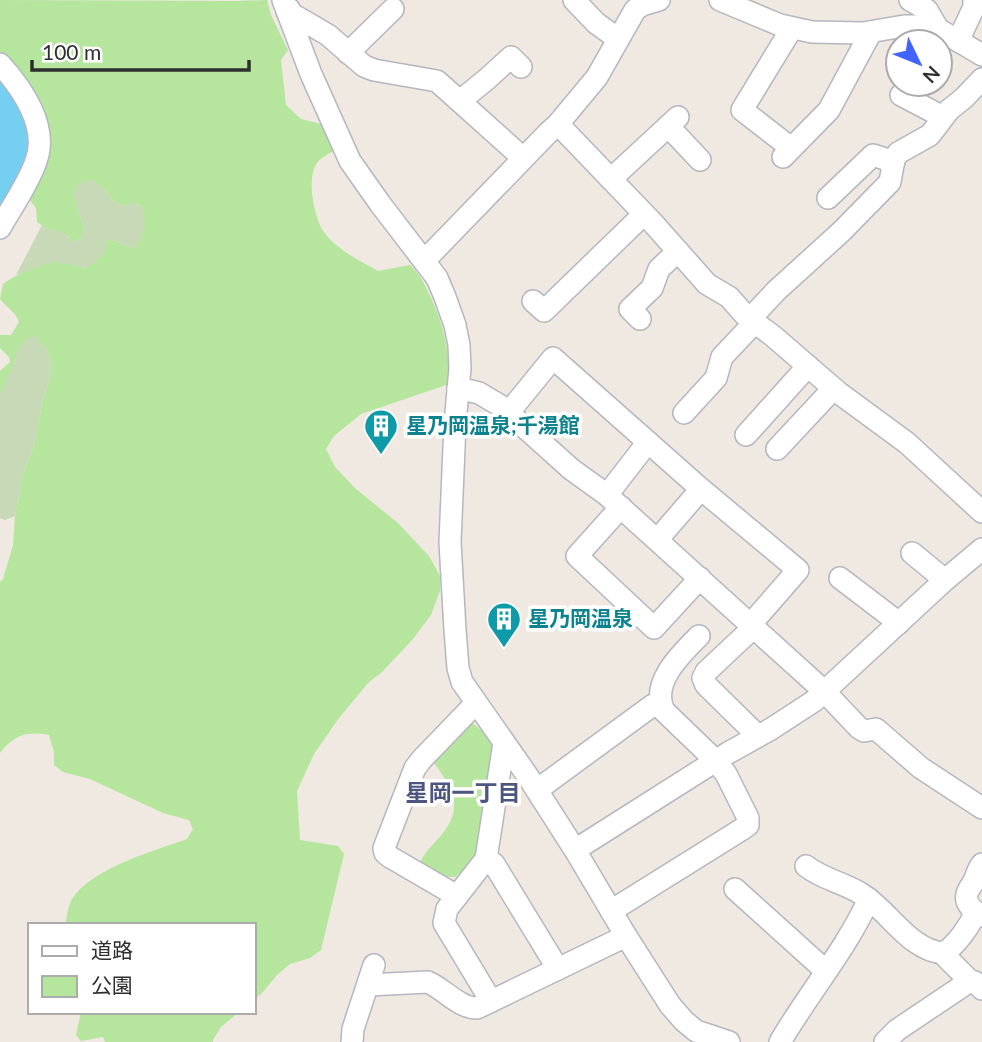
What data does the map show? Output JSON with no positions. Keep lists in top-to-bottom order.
{
  "districts": ["星岡一丁目"],
  "places": {
    "building": ["星乃岡温泉;千湯館", "星乃岡温泉"]
  },
  "legend": ["道路", "公園"],
  "scale_bar": "100 m",
  "north": "bottom right"
}
